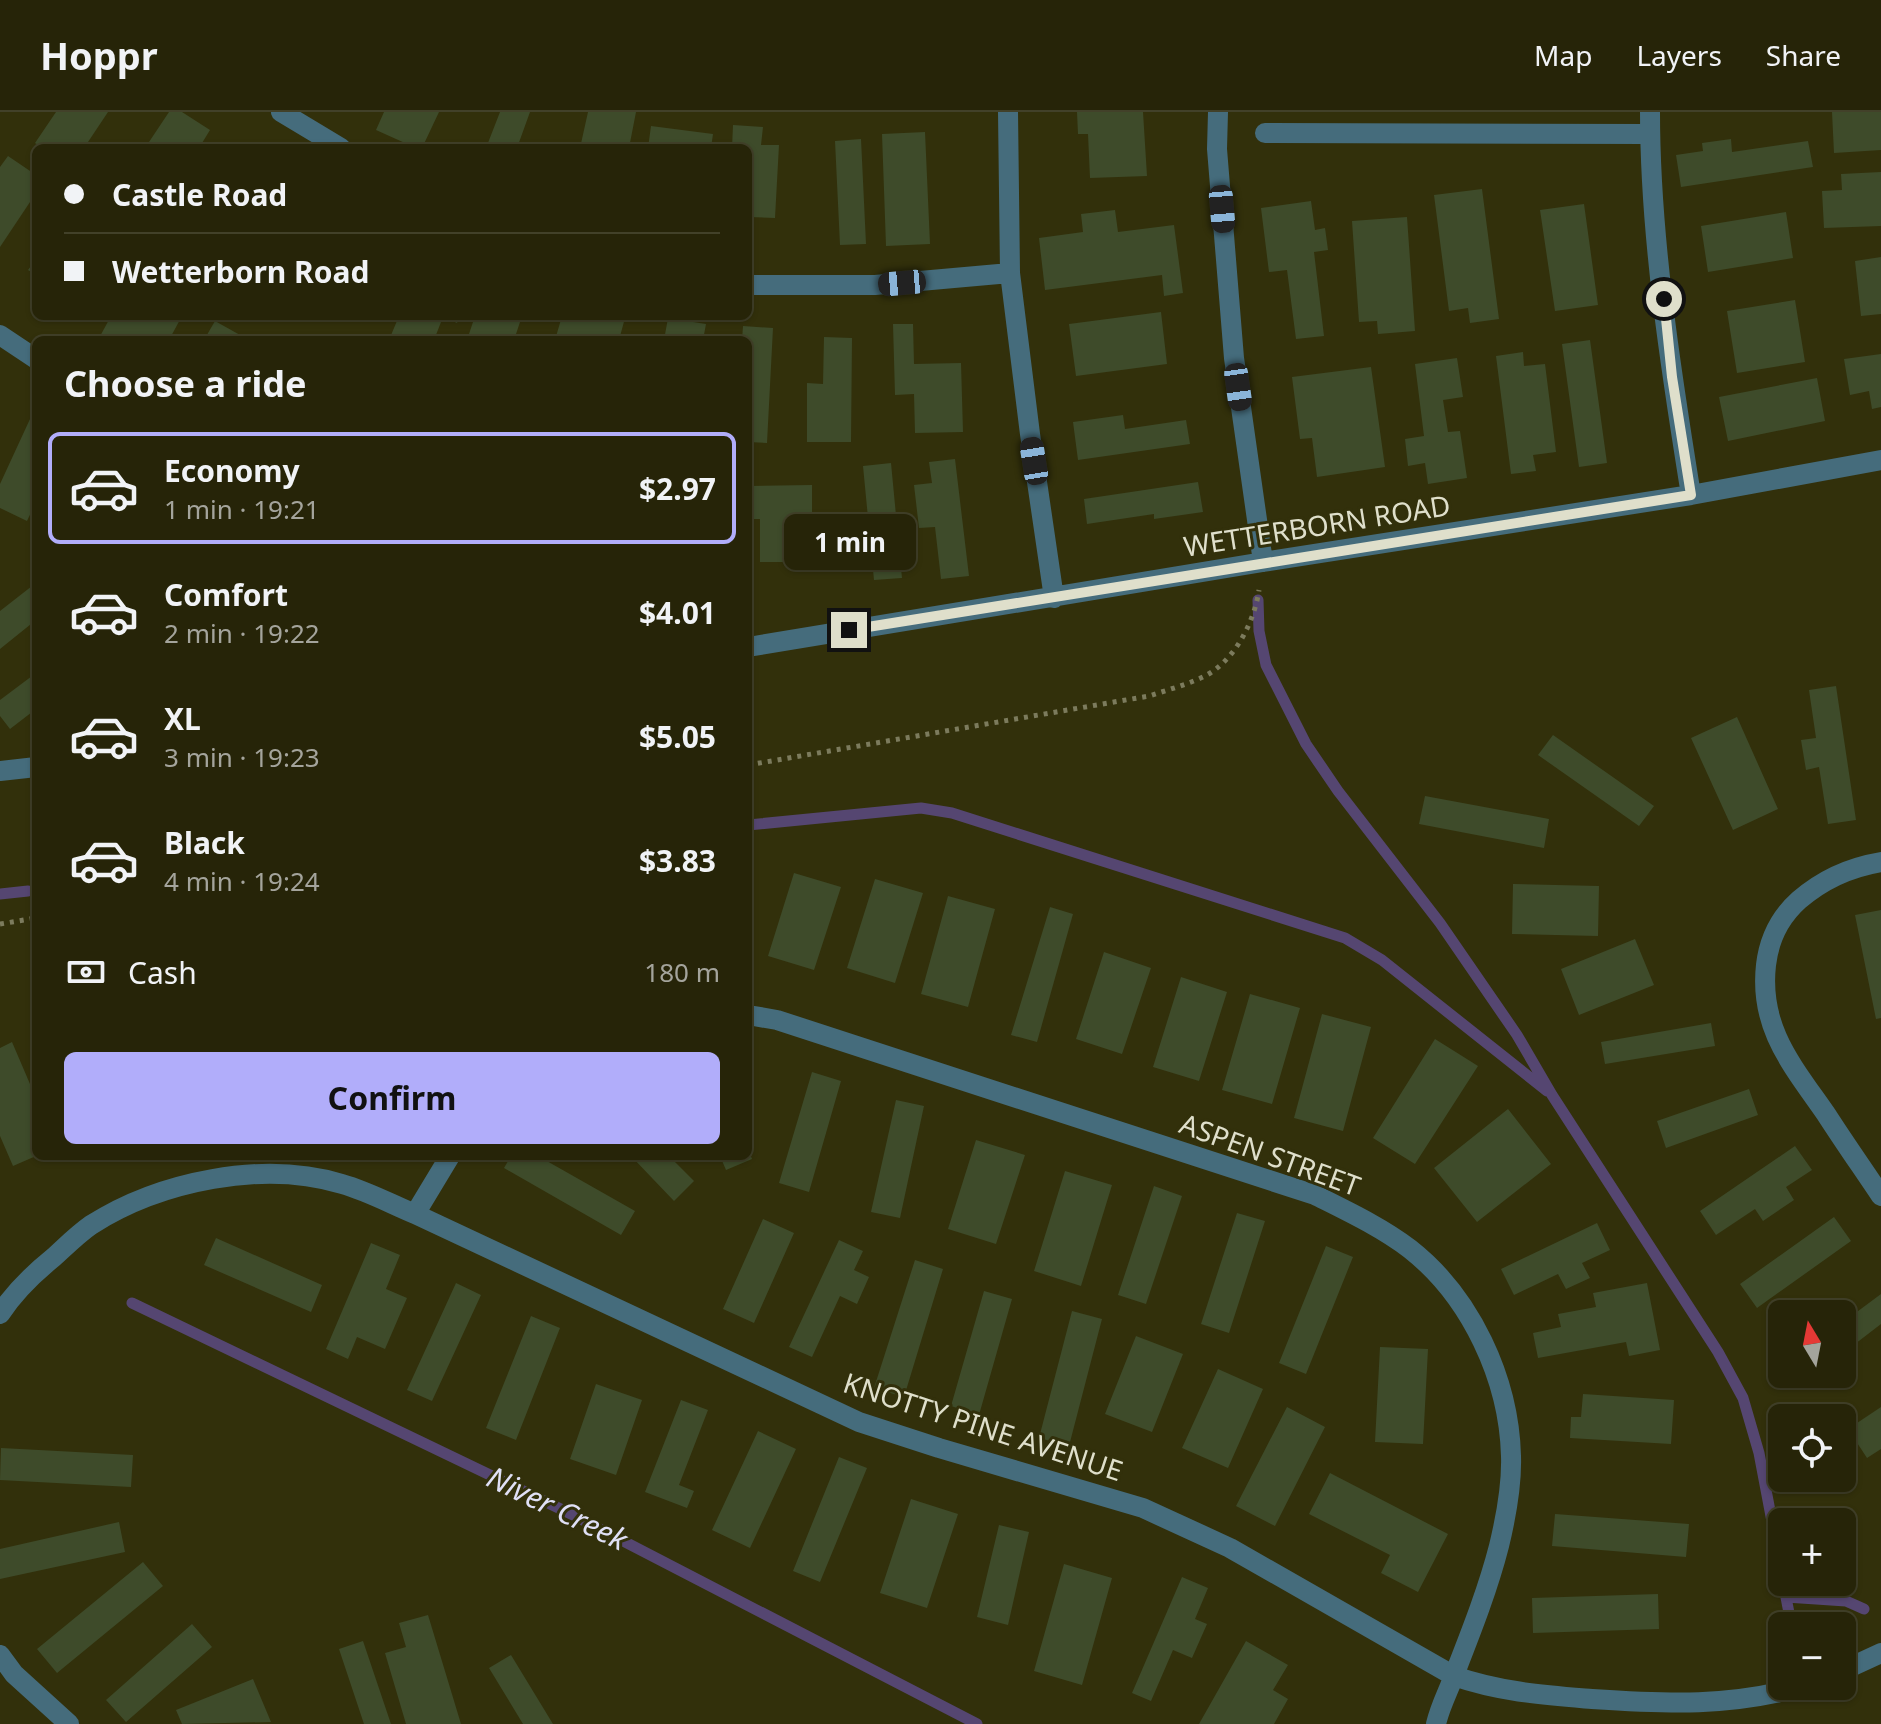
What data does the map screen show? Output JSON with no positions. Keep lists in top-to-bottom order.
{
  "streets": {
    "street": ["WETTERBORN ROAD", "ASPEN STREET", "KNOTTY PINE AVENUE"]
  },
  "crossings": [
    ["ASPEN STREET", "KNOTTY PINE AVENUE"]
  ],
  "water": ["Niver Creek"],
  "north": "top",
  "page": {
    "header": "Hoppr",
    "nav": ["Map", "Layers", "Share"],
    "banner": ["Castle Road", "Wetterborn Road"],
    "heading": "Choose a ride",
    "list": [
      {
        "name": "Economy",
        "note": "1 min · 19:21",
        "value": "$2.97"
      },
      {
        "name": "Comfort",
        "note": "2 min · 19:22",
        "value": "$4.01"
      },
      {
        "name": "XL",
        "note": "3 min · 19:23",
        "value": "$5.05"
      },
      {
        "name": "Black",
        "note": "4 min · 19:24",
        "value": "$3.83"
      }
    ],
    "bubble": "1 min",
    "pay": ["Cash", "180 m"],
    "buttons": "Confirm",
    "map_buttons": ["+", "−"]
  }
}
